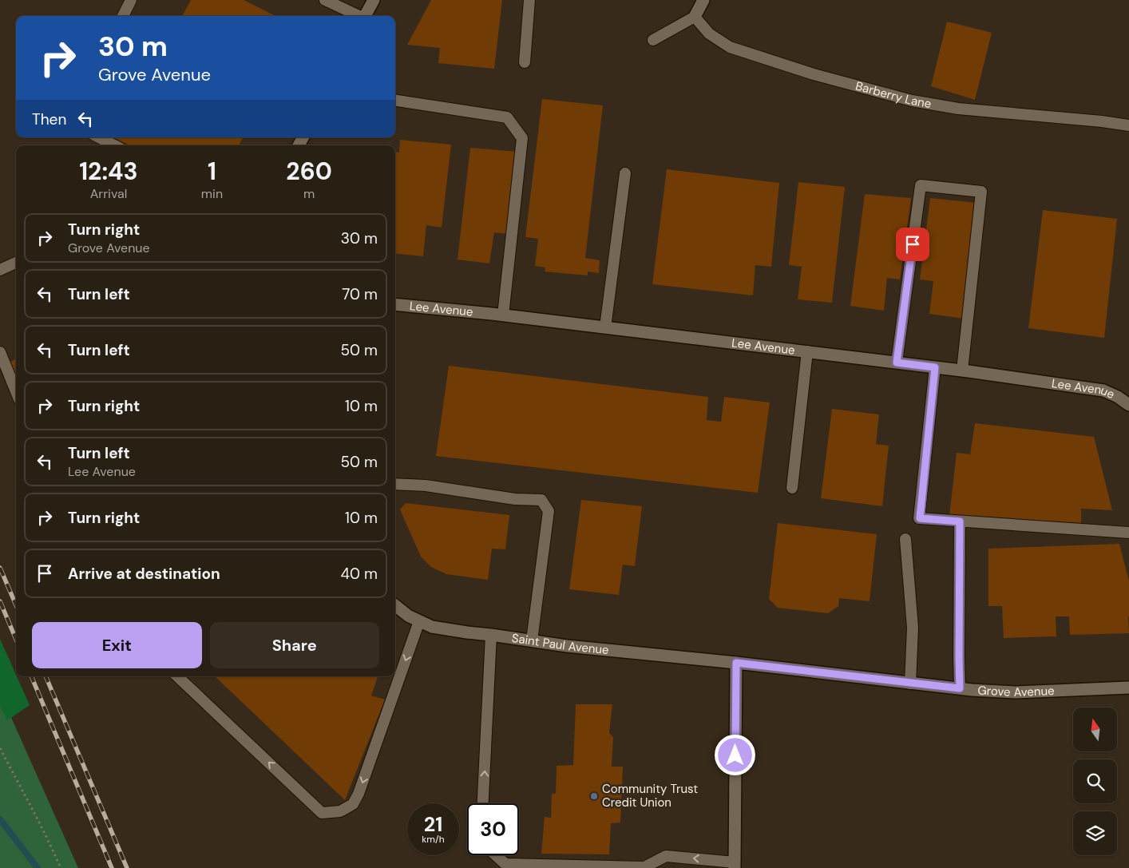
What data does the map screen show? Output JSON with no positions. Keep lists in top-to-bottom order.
{
  "streets": {
    "street": ["Lee Avenue", "Saint Paul Avenue", "Grove Avenue"],
    "lane": ["Barberry Lane"]
  },
  "crossings": [
    ["Saint Paul Avenue", "Grove Avenue"]
  ],
  "places": ["Community Trust Credit Union"],
  "north": "top",
  "page": {
    "turn": ["30 m", "Grove Avenue"],
    "then": "Then",
    "eta": [
      "12:43",
      "Arrival",
      "1",
      "min",
      "260",
      "m"
    ],
    "list": [
      {
        "name": "Turn right",
        "note": "Grove Avenue",
        "value": "30 m"
      },
      {
        "name": "Turn left",
        "value": "70 m"
      },
      {
        "name": "Turn left",
        "value": "50 m"
      },
      {
        "name": "Turn right",
        "value": "10 m"
      },
      {
        "name": "Turn left",
        "note": "Lee Avenue",
        "value": "50 m"
      },
      {
        "name": "Turn right",
        "value": "10 m"
      },
      {
        "name": "Arrive at destination",
        "value": "40 m"
      }
    ],
    "buttons": ["Exit", "Share"],
    "speed": "21 km/h",
    "limit": "30"
  }
}
